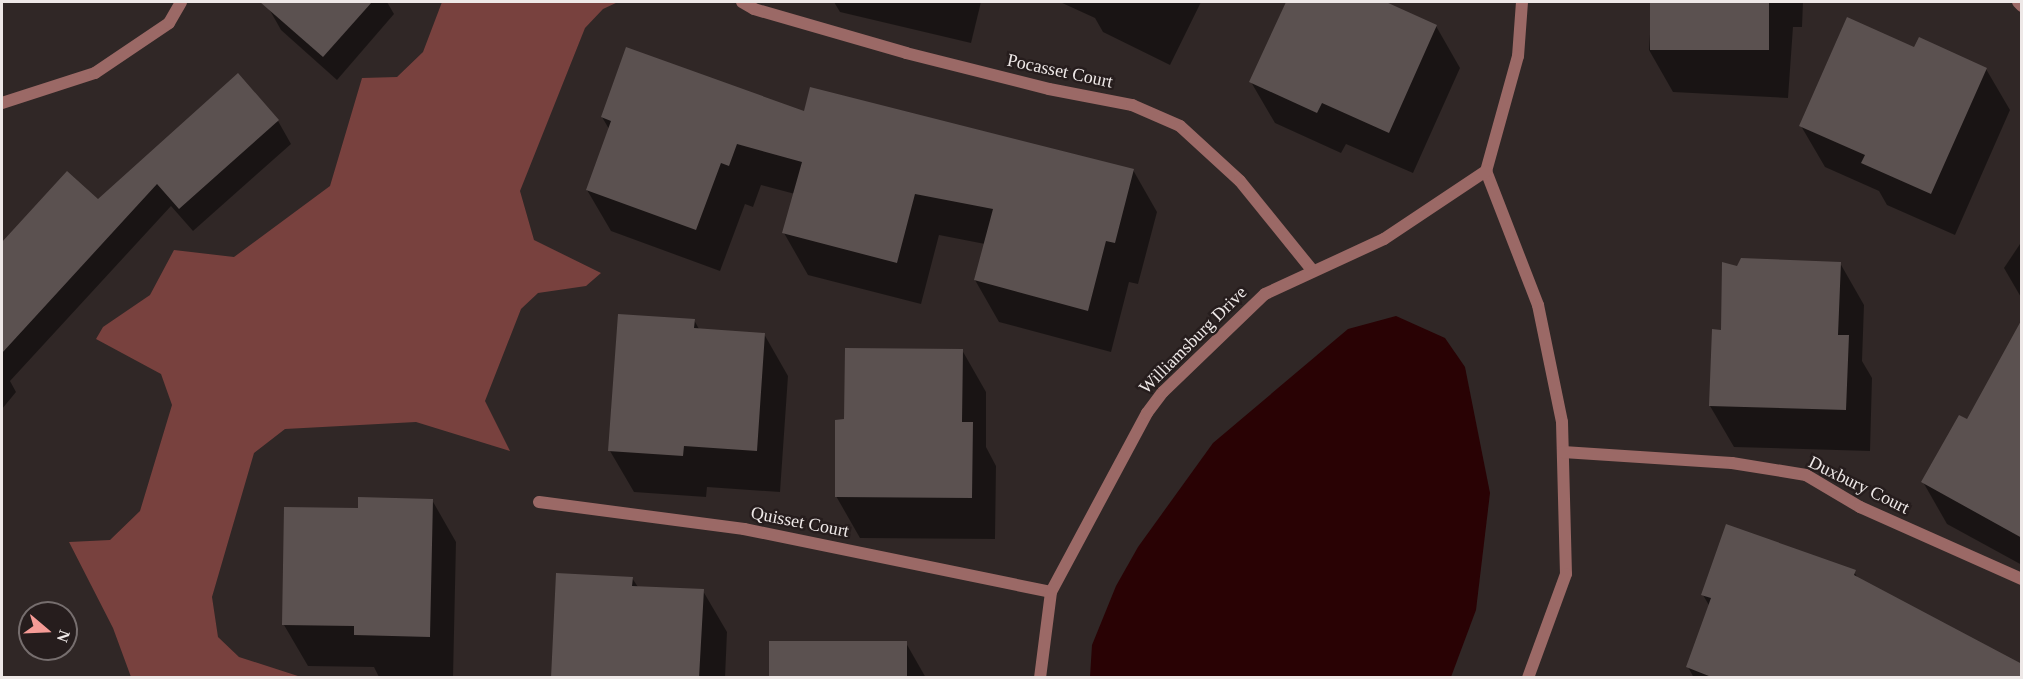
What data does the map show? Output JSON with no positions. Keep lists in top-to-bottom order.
{
  "streets": {
    "street": [
      "Pocasset Court",
      "Williamsburg Drive",
      "Duxbury Court",
      "Quisset Court"
    ]
  },
  "crossings": [
    ["Pocasset Court", "Williamsburg Drive"],
    ["Williamsburg Drive", "Quisset Court"]
  ],
  "north": "right"
}
